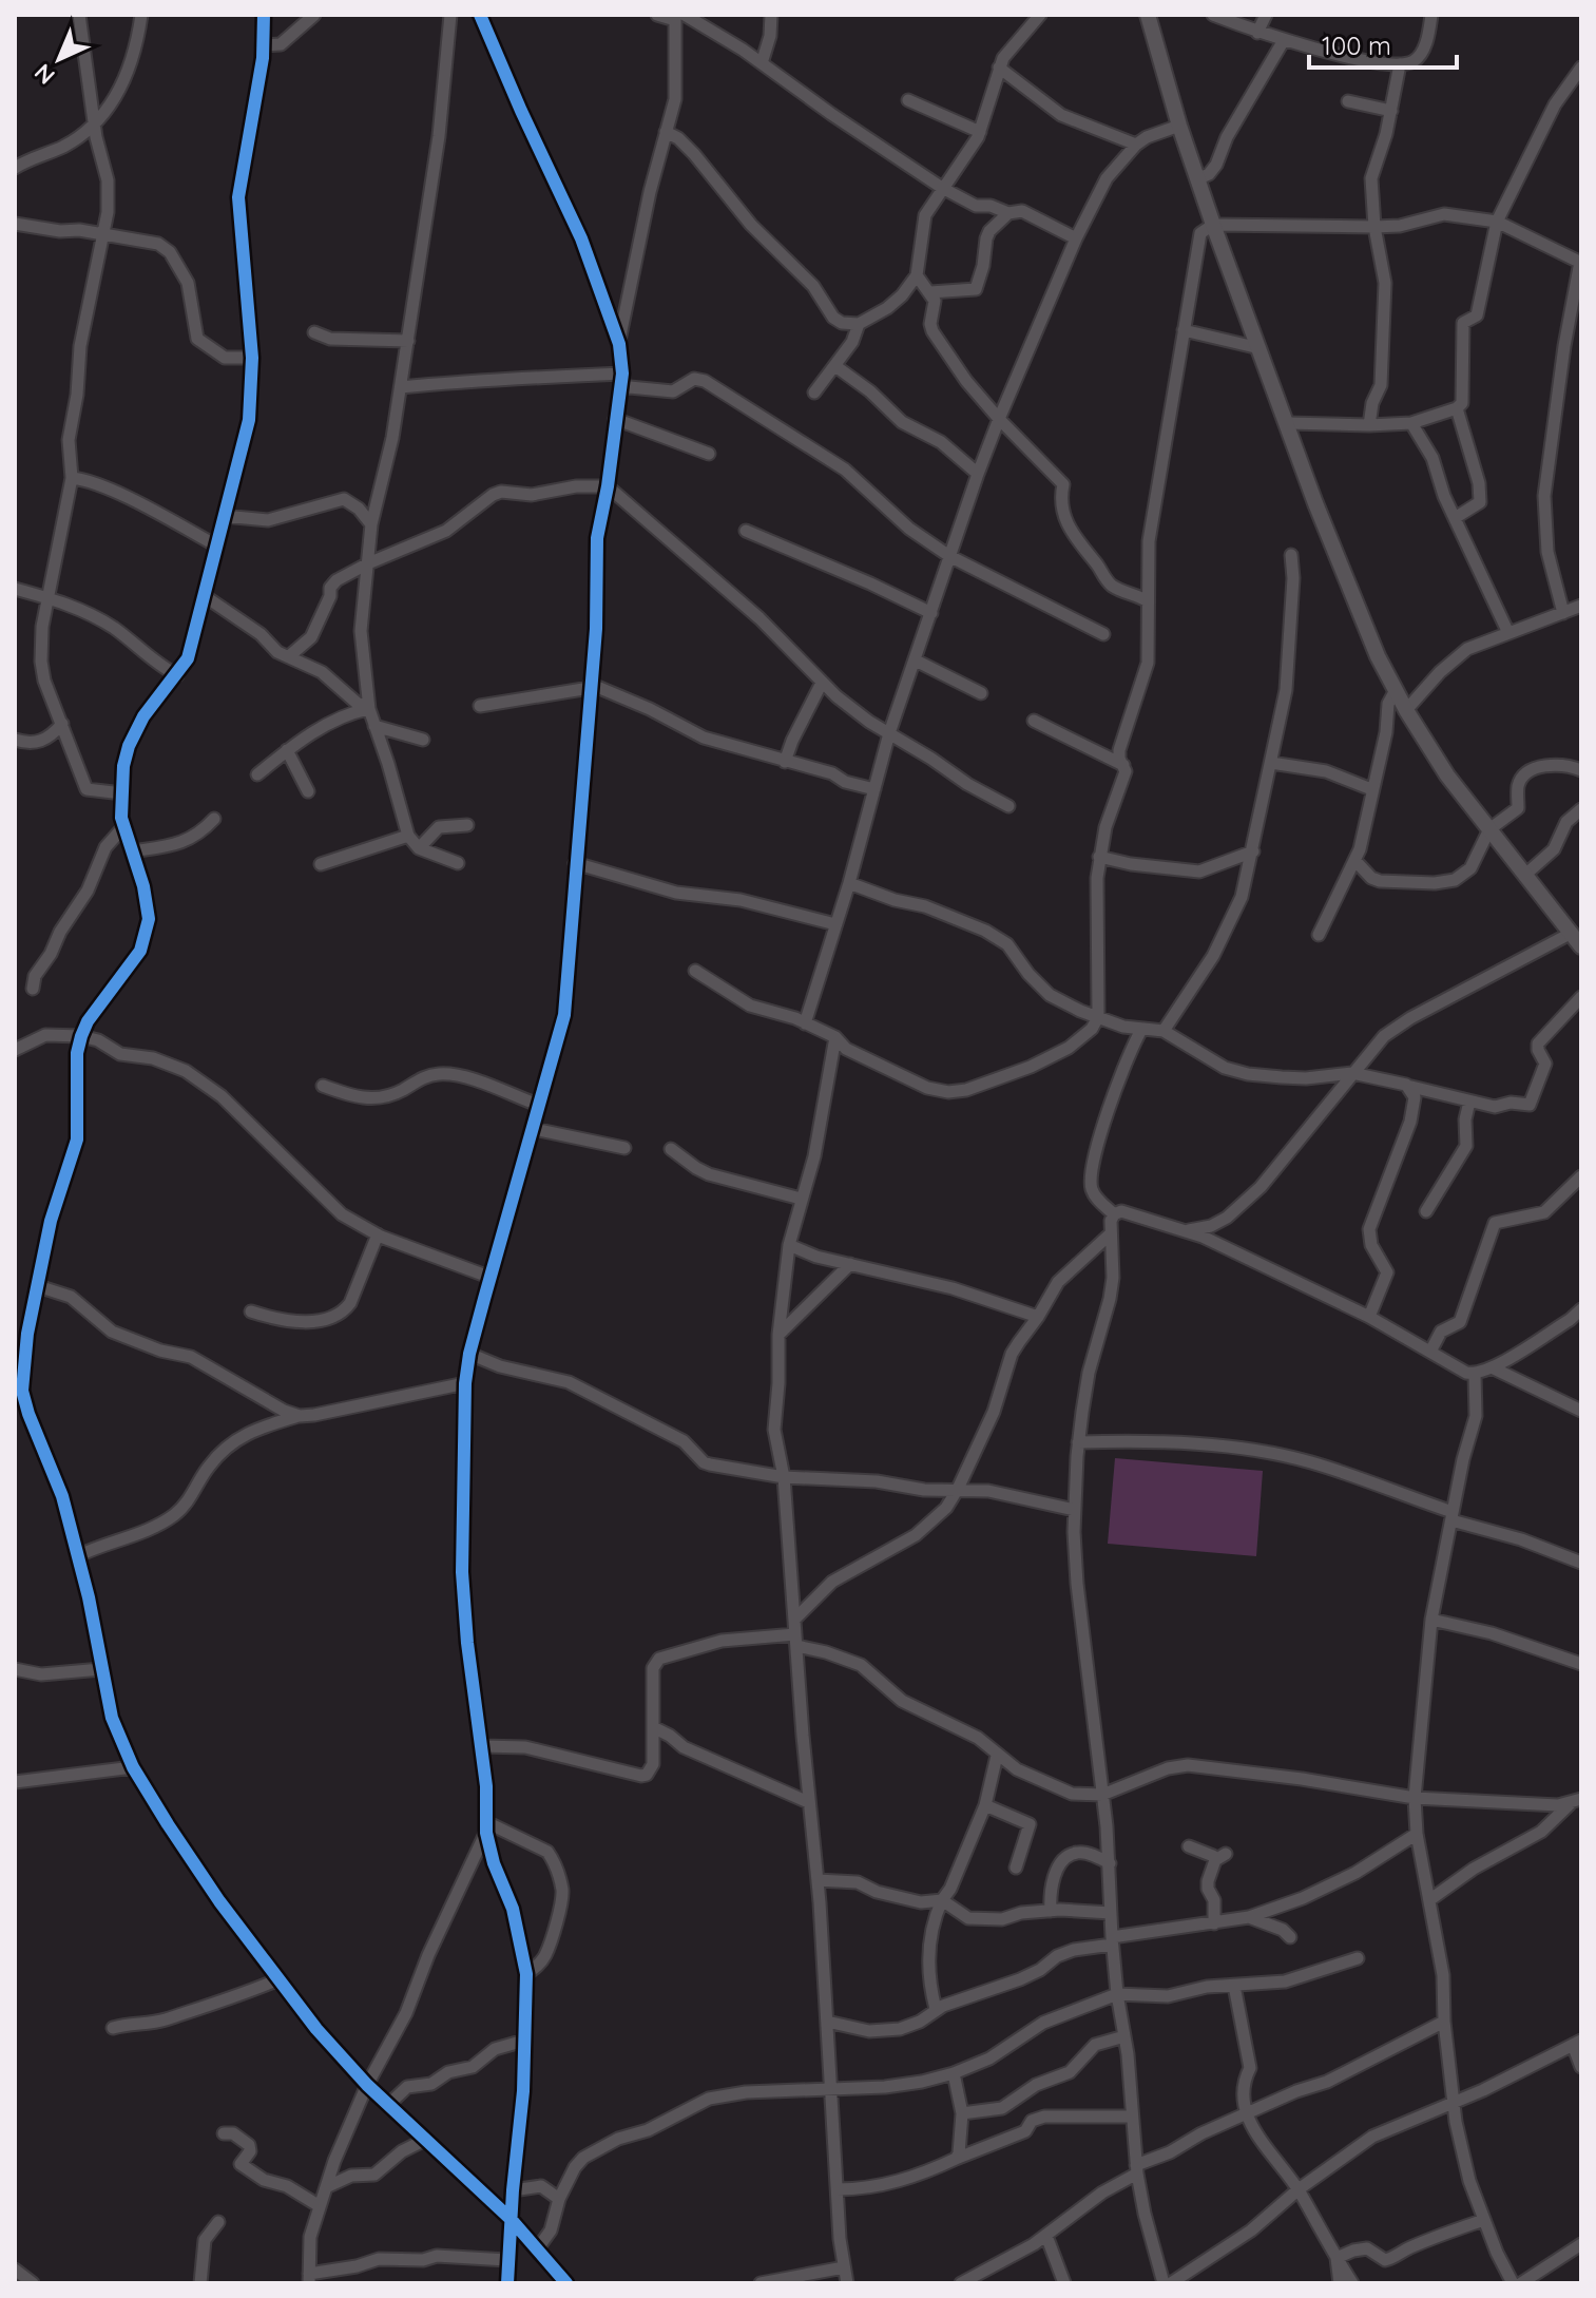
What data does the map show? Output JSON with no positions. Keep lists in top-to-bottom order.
{
  "scale_bar": "100 m",
  "north": "bottom left"
}
